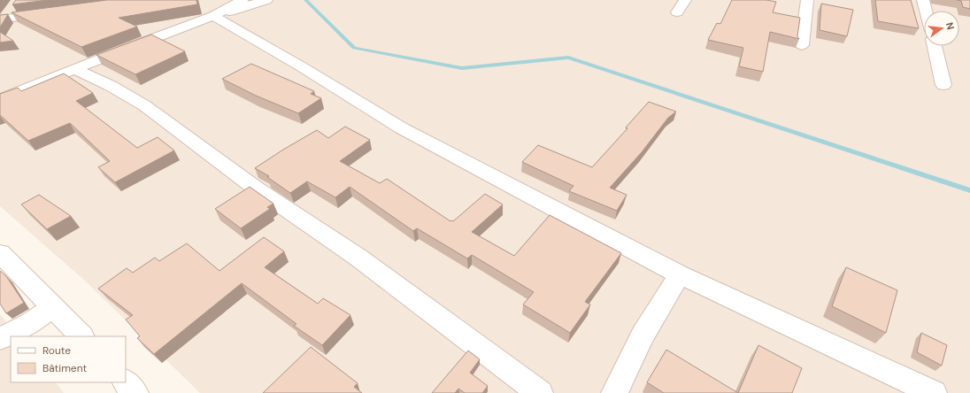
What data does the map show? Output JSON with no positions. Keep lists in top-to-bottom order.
{
  "legend": ["Route", "Bâtiment"],
  "north": "right"
}
